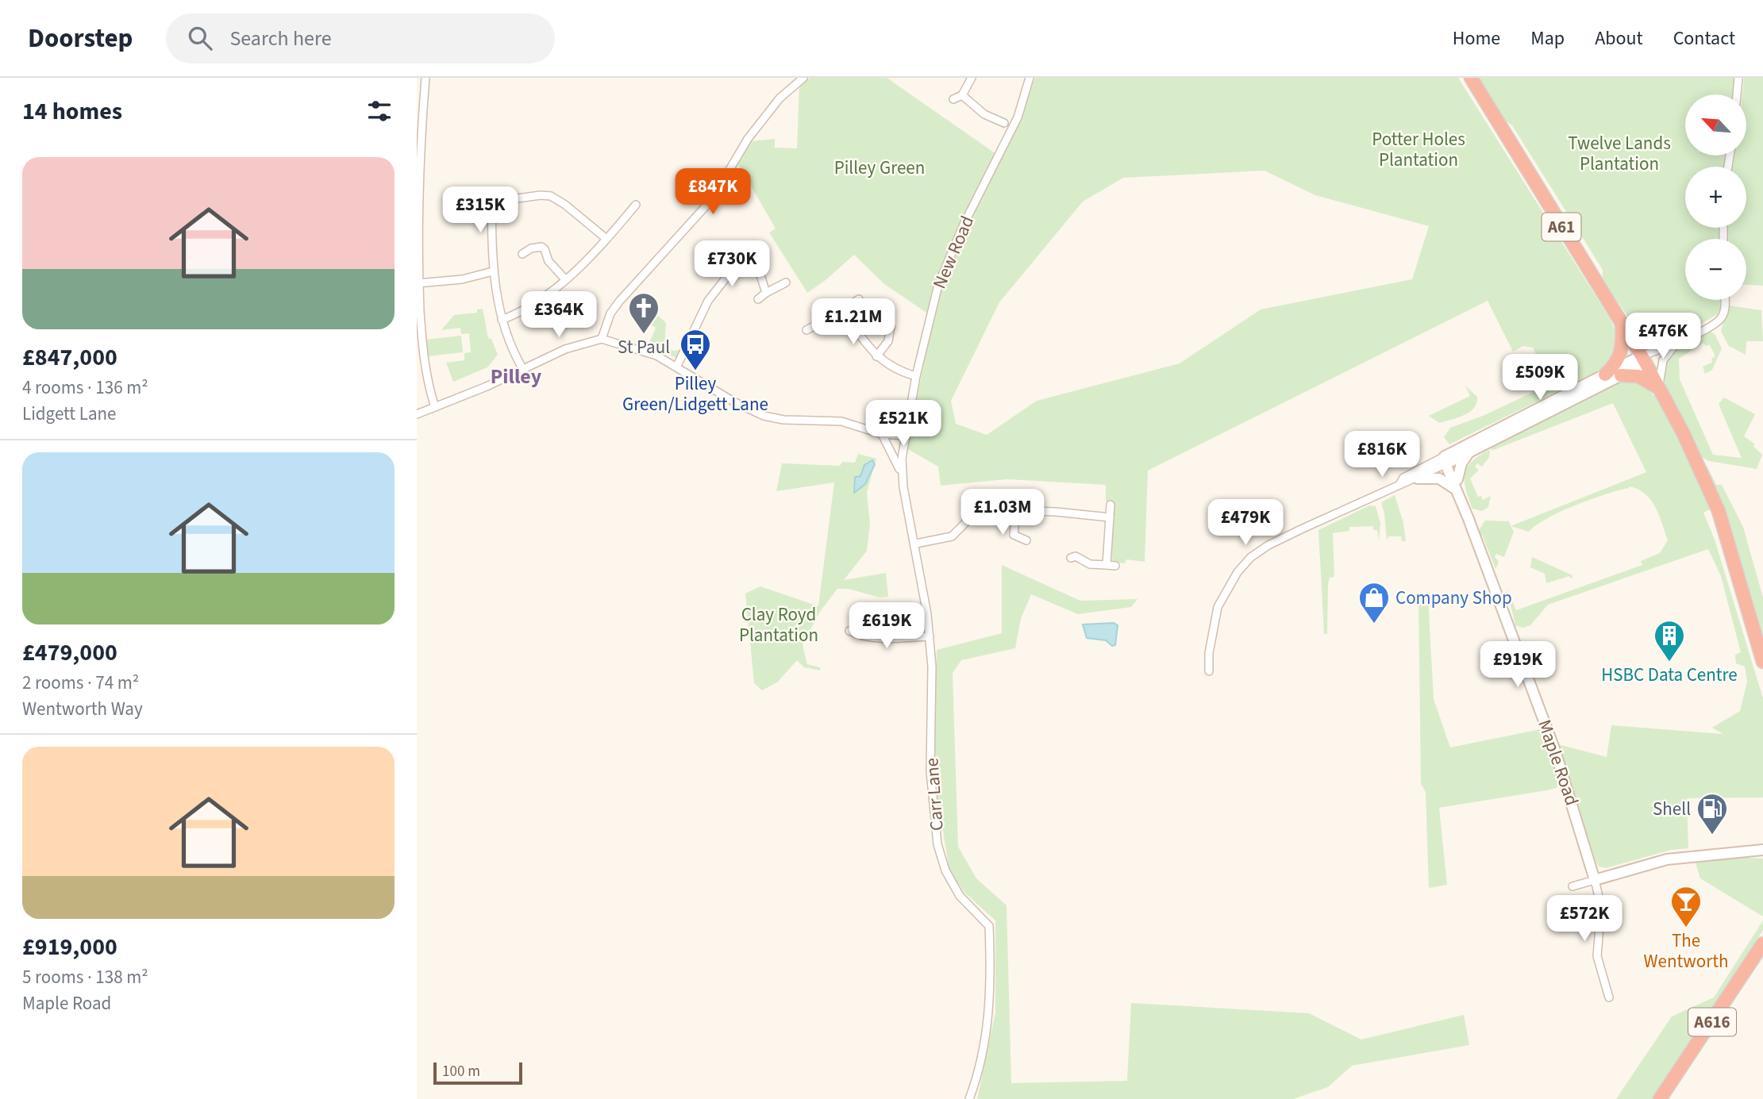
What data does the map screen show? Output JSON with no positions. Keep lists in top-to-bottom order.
{
  "streets": {
    "highway": ["A61", "A616"],
    "street": ["New Road", "Maple Road", "Carr Lane"]
  },
  "crossings": [
    ["New Road", "Carr Lane"]
  ],
  "districts": ["Pilley"],
  "parks": [
    "Potter Holes Plantation",
    "Twelve Lands Plantation",
    "Pilley Green",
    "Clay Royd Plantation"
  ],
  "places": {
    "church": ["St Paul"],
    "bus stop": ["Pilley Green/Lidgett Lane"],
    "shop": ["Company Shop"],
    "building": ["HSBC Data Centre"],
    "fuel station": ["Shell"],
    "bar": ["The Wentworth"]
  },
  "scale_bar": "100 m",
  "north": "top left",
  "page": {
    "header": "Doorstep",
    "search": "Search here",
    "nav": [
      "Home",
      "Map",
      "About",
      "Contact"
    ],
    "heading": "14 homes",
    "map_buttons": ["+", "−"],
    "list": [
      {
        "name": "£847,000",
        "note": "4 rooms · 136 m² · Lidgett Lane"
      },
      {
        "name": "£479,000",
        "note": "2 rooms · 74 m² · Wentworth Way"
      },
      {
        "name": "£919,000",
        "note": "5 rooms · 138 m² · Maple Road"
      }
    ],
    "price": [
      "£847K",
      "£315K",
      "£730K",
      "£364K",
      "£1.21M",
      "£476K",
      "£509K",
      "£521K",
      "£816K",
      "£1.03M",
      "£479K",
      "£619K",
      "£919K",
      "£572K"
    ],
    "scale": "100 m"
  }
}
